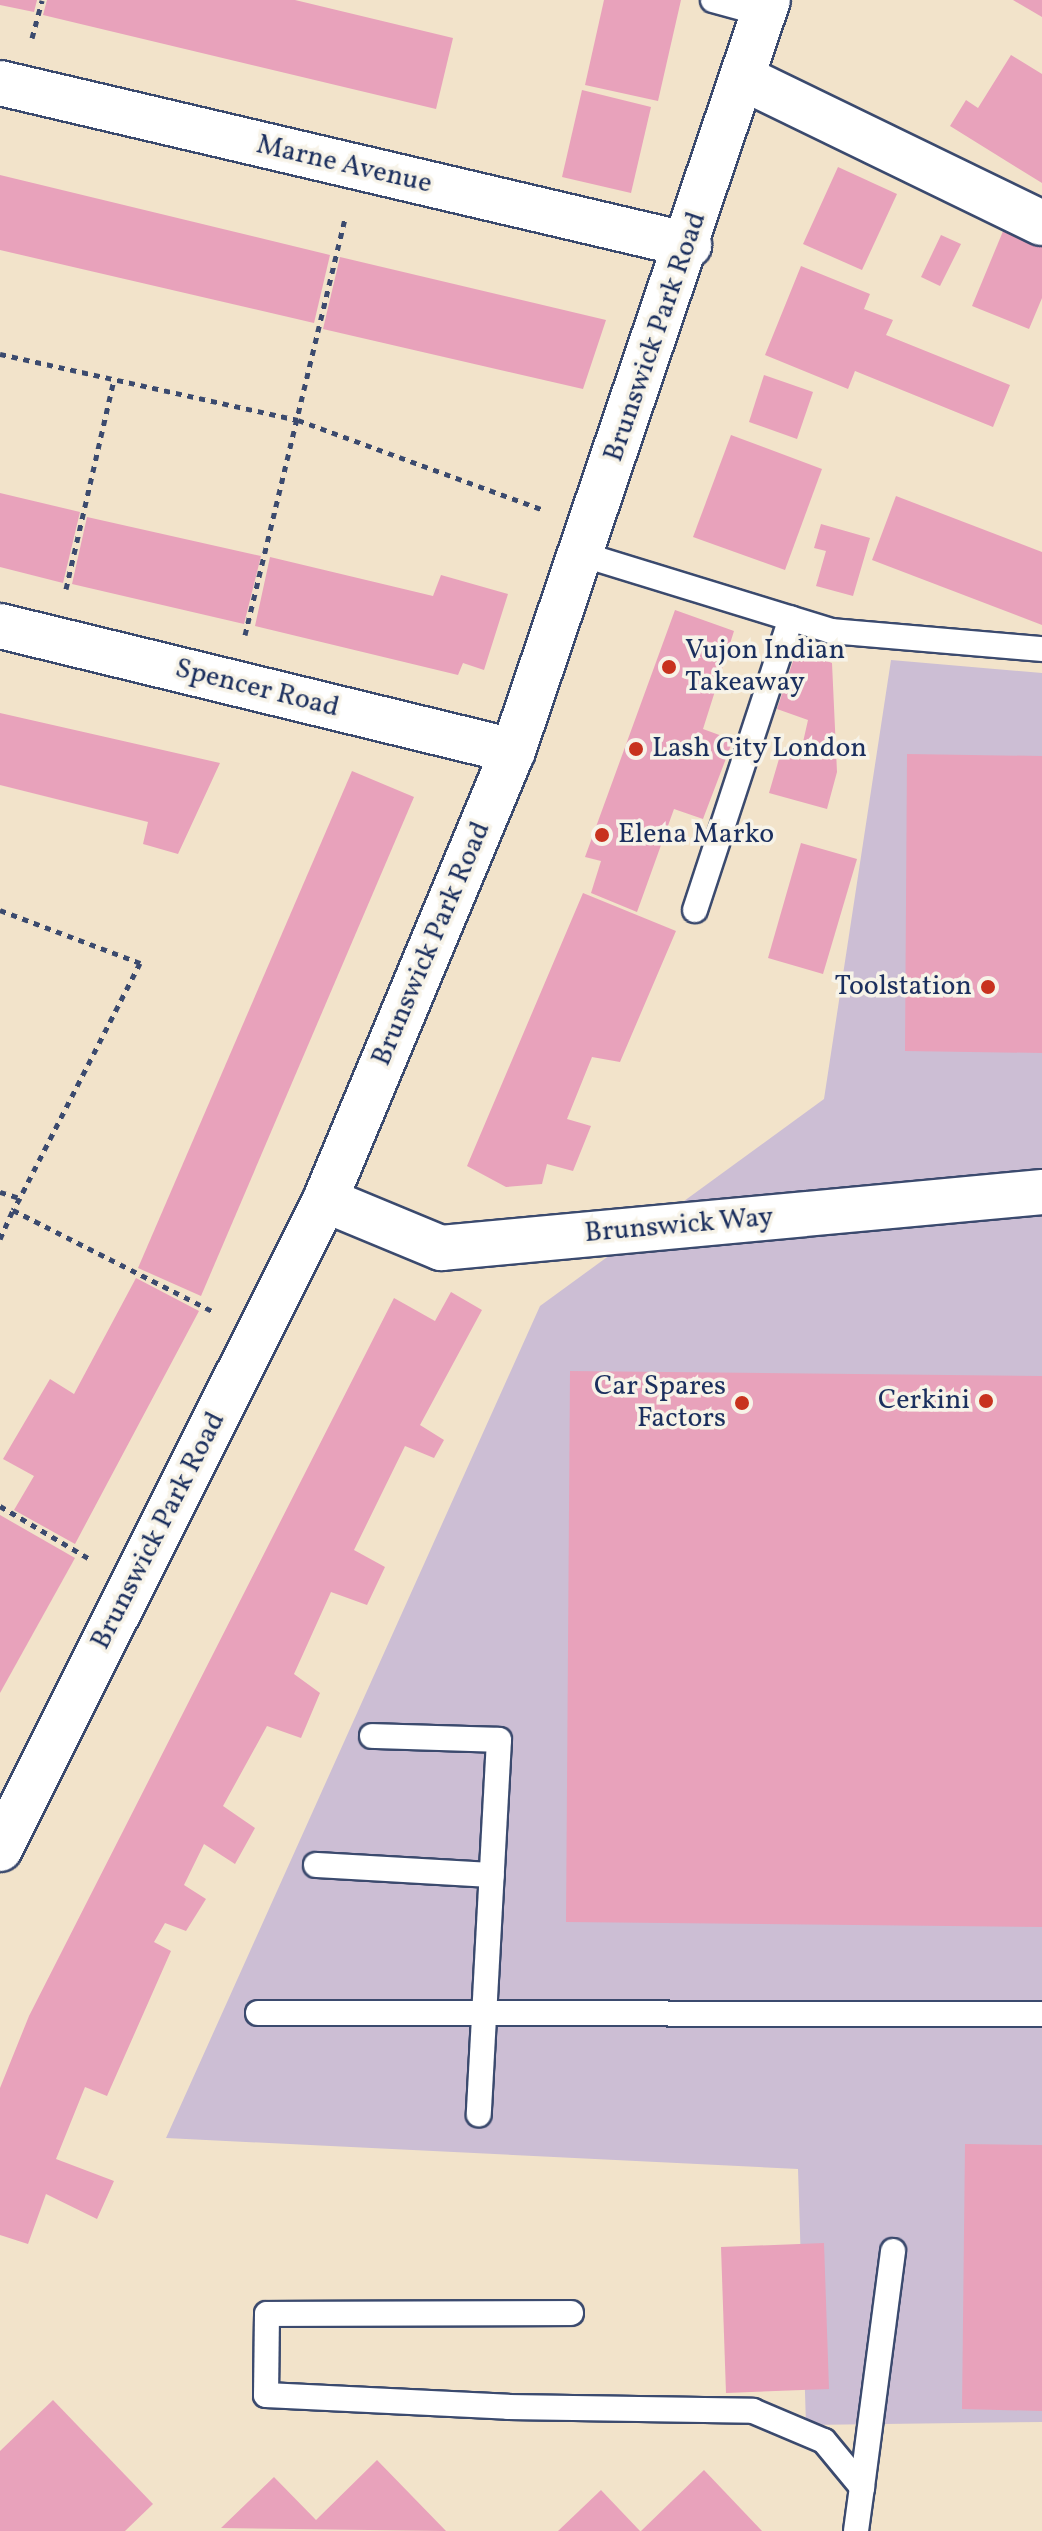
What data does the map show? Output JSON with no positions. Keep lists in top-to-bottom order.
{
  "streets": {
    "street": [
      "Marne Avenue",
      "Brunswick Park Road",
      "Spencer Road",
      "Brunswick Way"
    ]
  },
  "crossings": [
    ["Marne Avenue", "Brunswick Park Road"],
    ["Brunswick Park Road", "Spencer Road"],
    ["Brunswick Park Road", "Brunswick Way"]
  ],
  "places": [
    "Vujon Indian Takeaway",
    "Lash City London",
    "Elena Marko",
    "Toolstation",
    "Cerkini",
    "Car Spares Factors"
  ]
}
